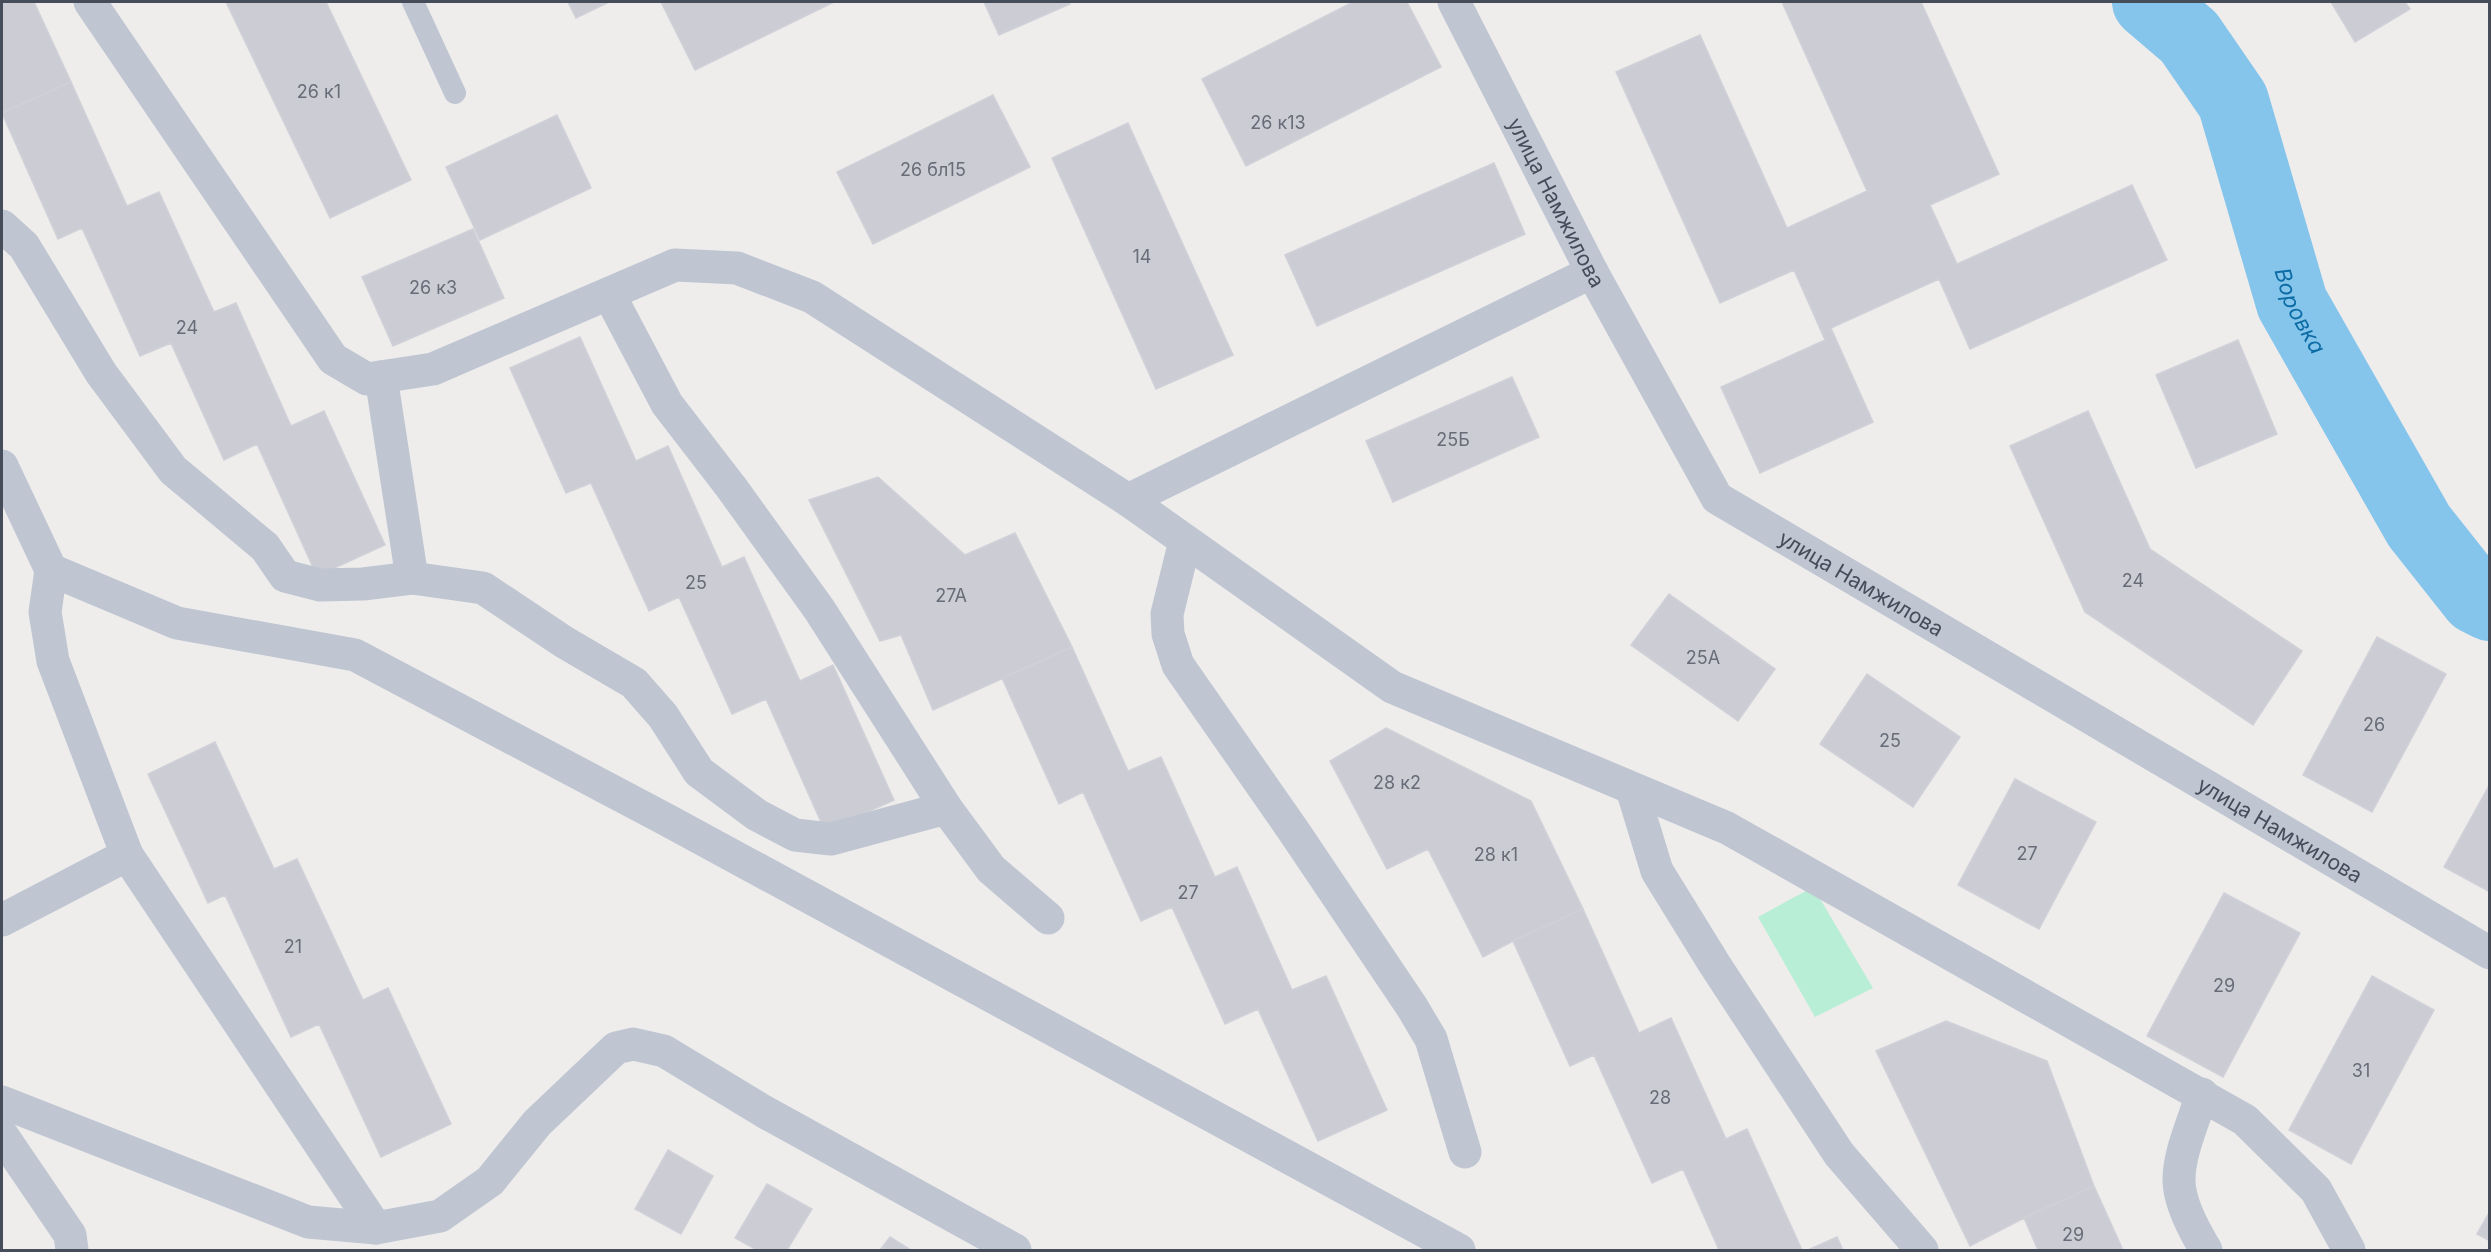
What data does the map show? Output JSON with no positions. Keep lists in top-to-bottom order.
{
  "streets": {
    "street": ["улица Намжилова"]
  },
  "water": ["Воровка"],
  "house_numbers": [
    "26 к1",
    "26 к13",
    "26 бл15",
    "14",
    "26 к3",
    "24",
    "25Б",
    "24",
    "25",
    "27А",
    "25А",
    "26",
    "25",
    "28 к2",
    "27",
    "28 к1",
    "27",
    "21",
    "29",
    "31",
    "28",
    "29"
  ]
}
